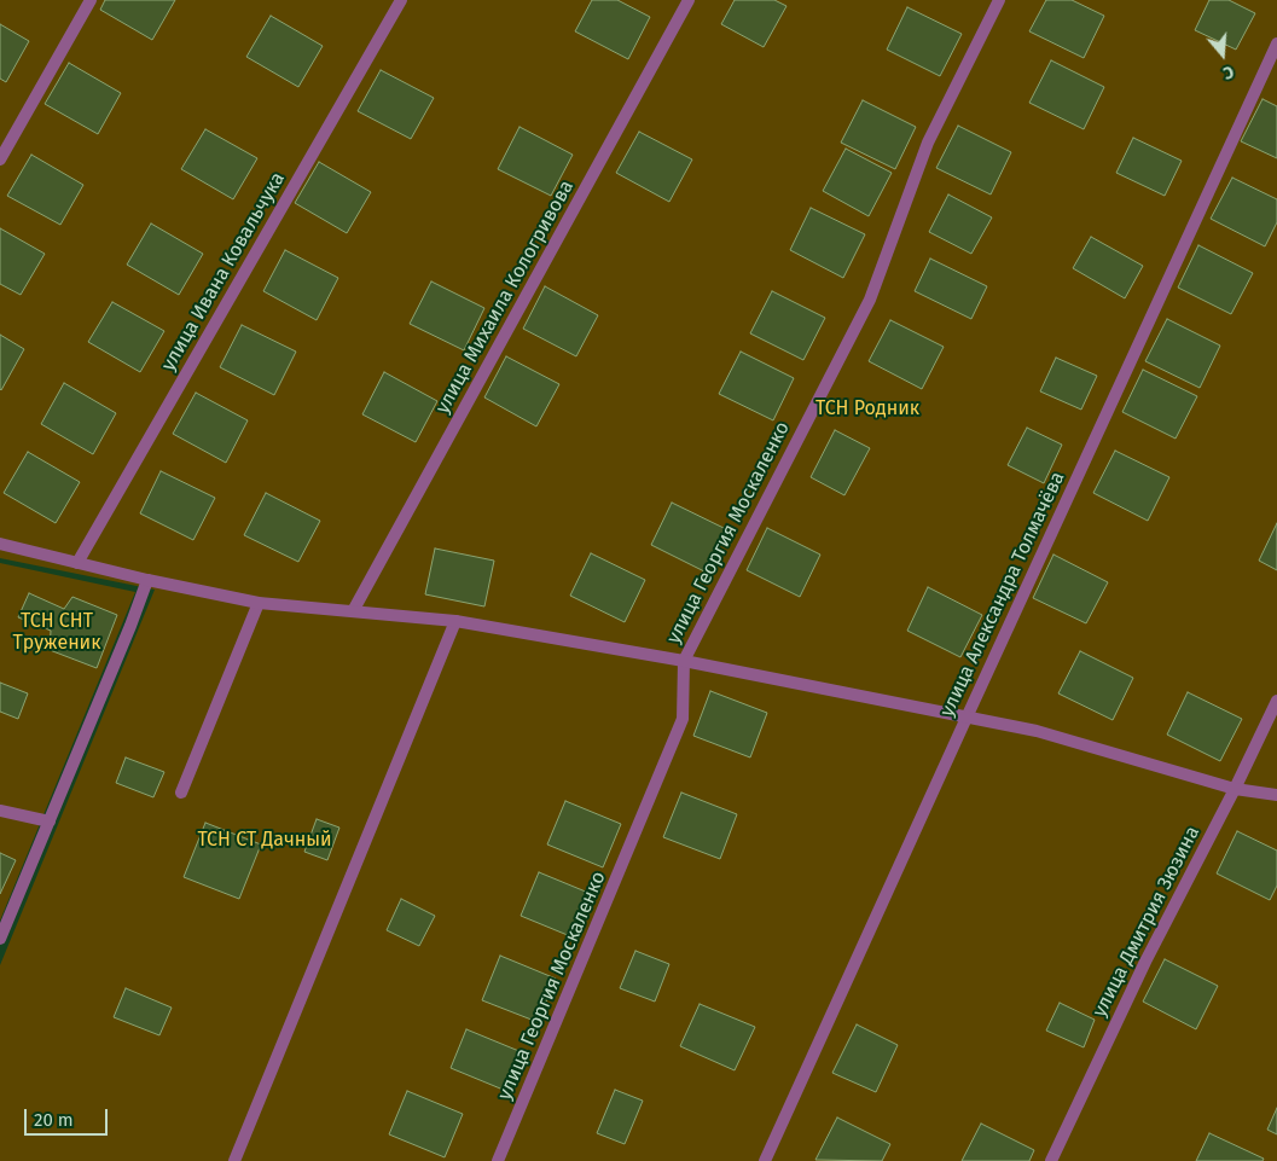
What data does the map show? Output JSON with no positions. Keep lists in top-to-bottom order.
{
  "streets": {
    "street": [
      "улица Ивана Ковальчука",
      "улица Михаила Кологривова",
      "улица Георгия Москаленко",
      "улица Александра Толмачёва",
      "улица Дмитрия Зюзина"
    ]
  },
  "parks": ["ТСН Родник", "ТСН СНТ Труженик", "ТСН СТ Дачный"],
  "scale_bar": "20 m",
  "north": "bottom"
}
